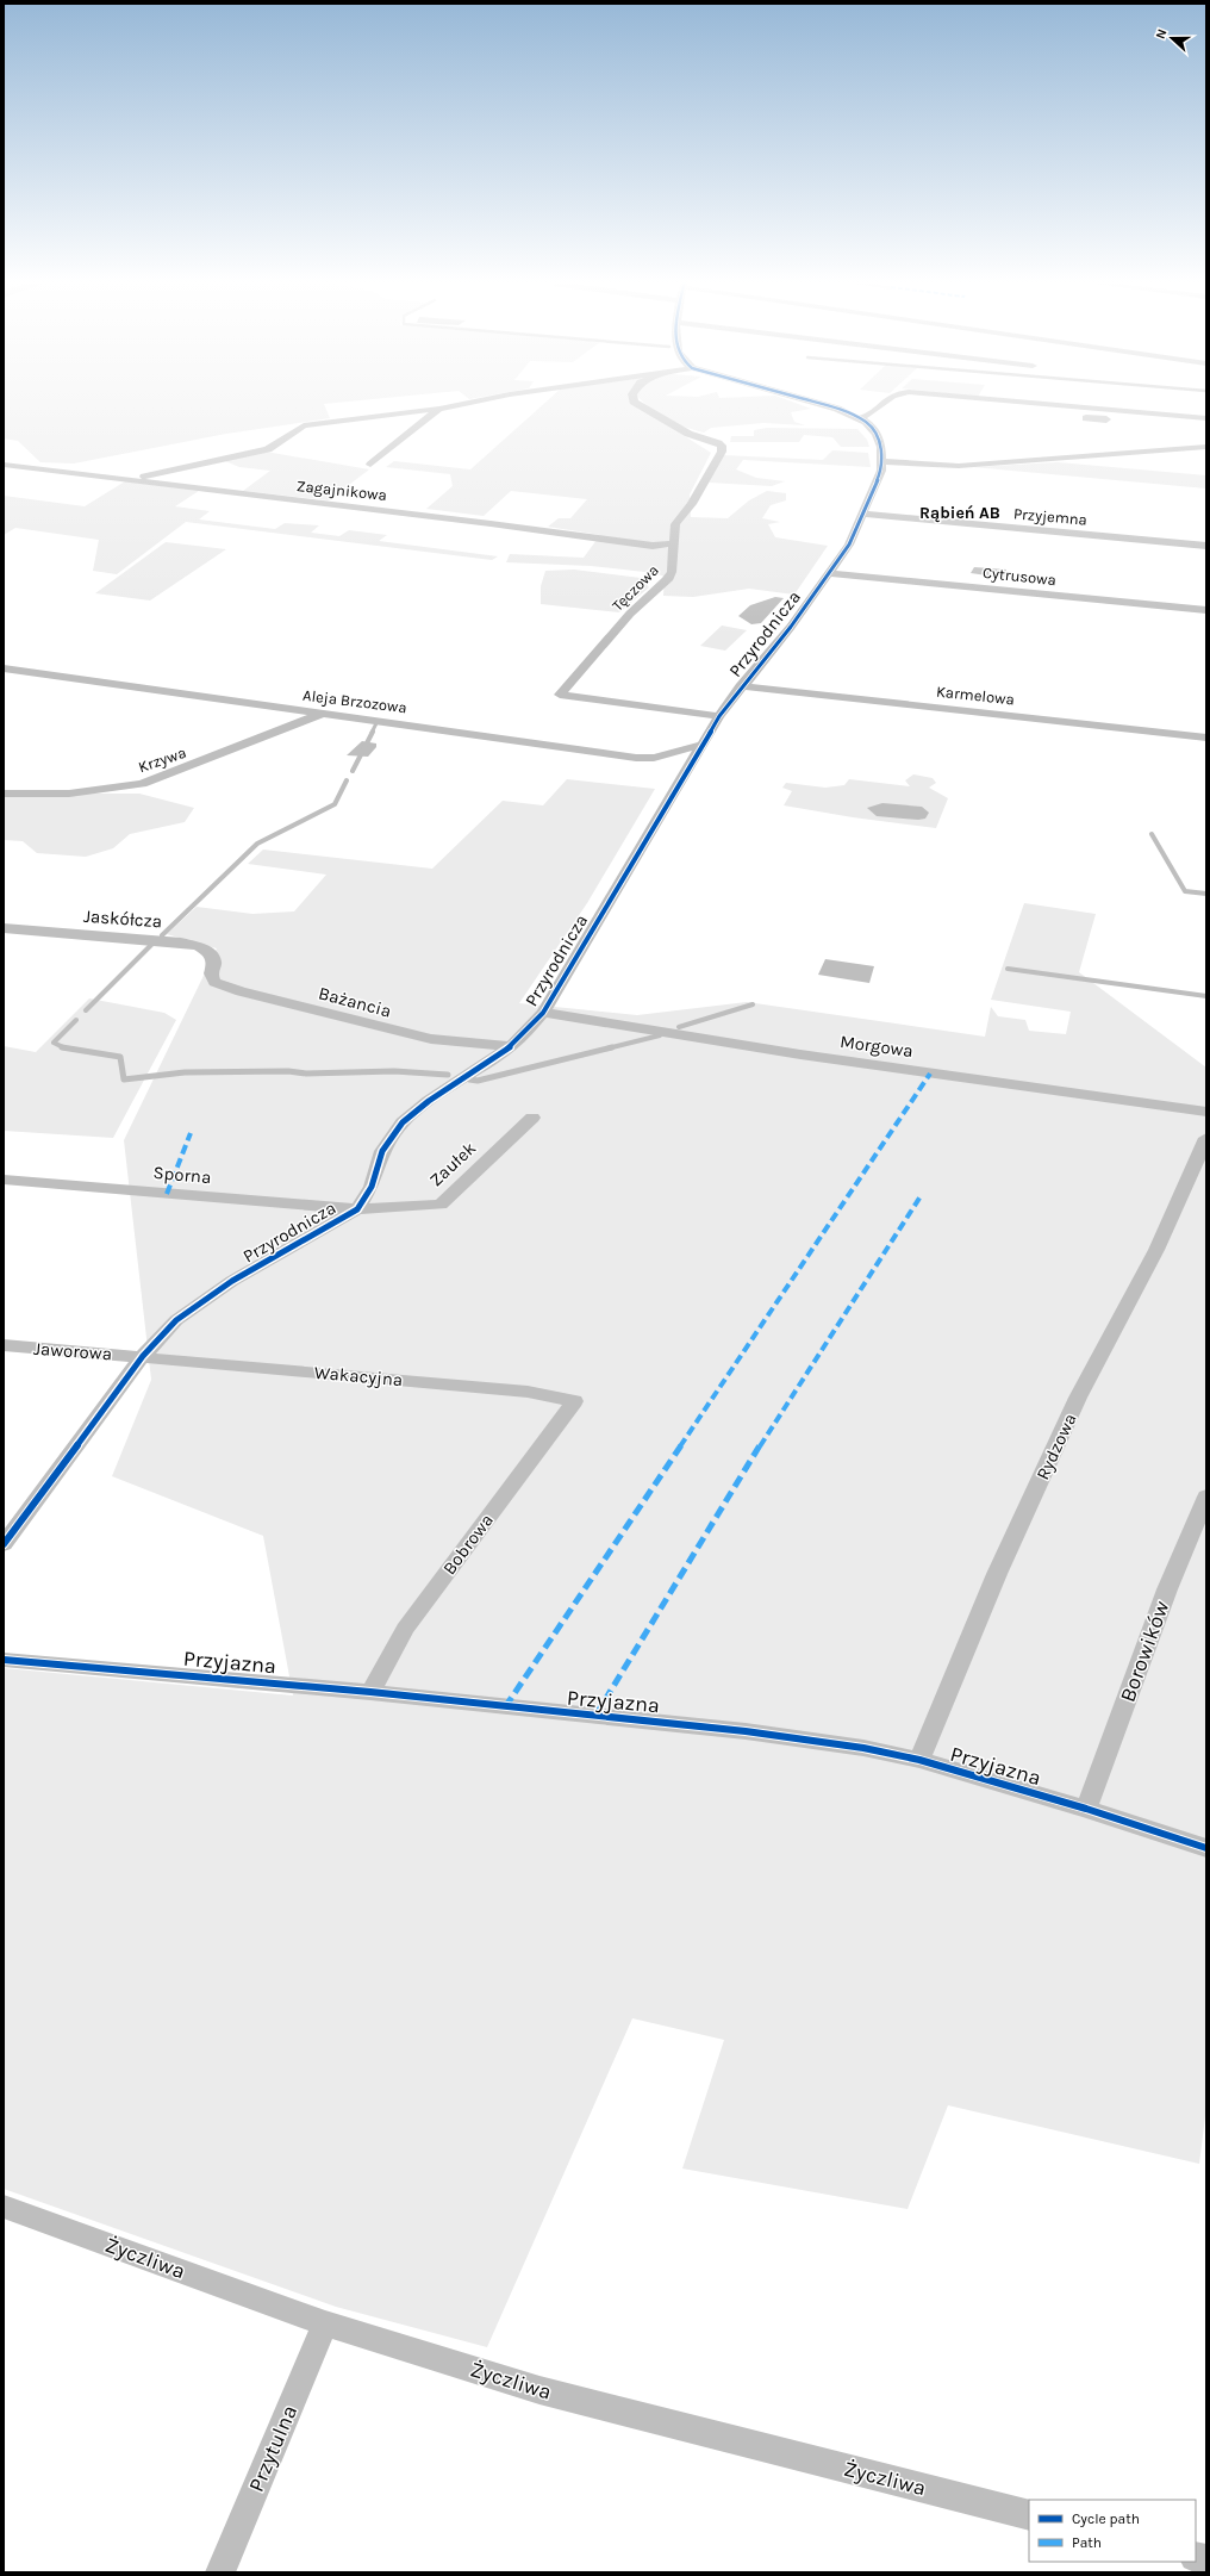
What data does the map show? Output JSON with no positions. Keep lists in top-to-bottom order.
{
  "streets": {
    "street": [
      "Zagajnikowa",
      "Przyjemna",
      "Cytrusowa",
      "Tęczowa",
      "Przyrodnicza",
      "Karmelowa",
      "Aleja Brzozowa",
      "Krzywa",
      "Jaskółcza",
      "Bażancia",
      "Morgowa",
      "Zaułek",
      "Sporna",
      "Jaworowa",
      "Wakacyjna",
      "Rydzowa",
      "Bobrowa",
      "Borowików",
      "Przyjazna",
      "Życzliwa",
      "Przytulna"
    ]
  },
  "crossings": [
    ["Zagajnikowa", "Tęczowa"],
    ["Przyjemna", "Przyrodnicza"],
    ["Cytrusowa", "Przyrodnicza"],
    ["Tęczowa", "Przyrodnicza"],
    ["Przyrodnicza", "Karmelowa"],
    ["Przyrodnicza", "Aleja Brzozowa"],
    ["Przyrodnicza", "Bażancia"],
    ["Przyrodnicza", "Morgowa"],
    ["Przyrodnicza", "Zaułek"],
    ["Przyrodnicza", "Sporna"],
    ["Przyrodnicza", "Jaworowa"],
    ["Przyrodnicza", "Wakacyjna"],
    ["Aleja Brzozowa", "Krzywa"],
    ["Jaskółcza", "Bażancia"],
    ["Zaułek", "Sporna"],
    ["Jaworowa", "Wakacyjna"],
    ["Wakacyjna", "Bobrowa"],
    ["Rydzowa", "Przyjazna"],
    ["Bobrowa", "Przyjazna"],
    ["Borowików", "Przyjazna"],
    ["Życzliwa", "Przytulna"]
  ],
  "districts": ["Rąbień AB"],
  "legend": ["Cycle path", "Path"],
  "north": "left"
}
